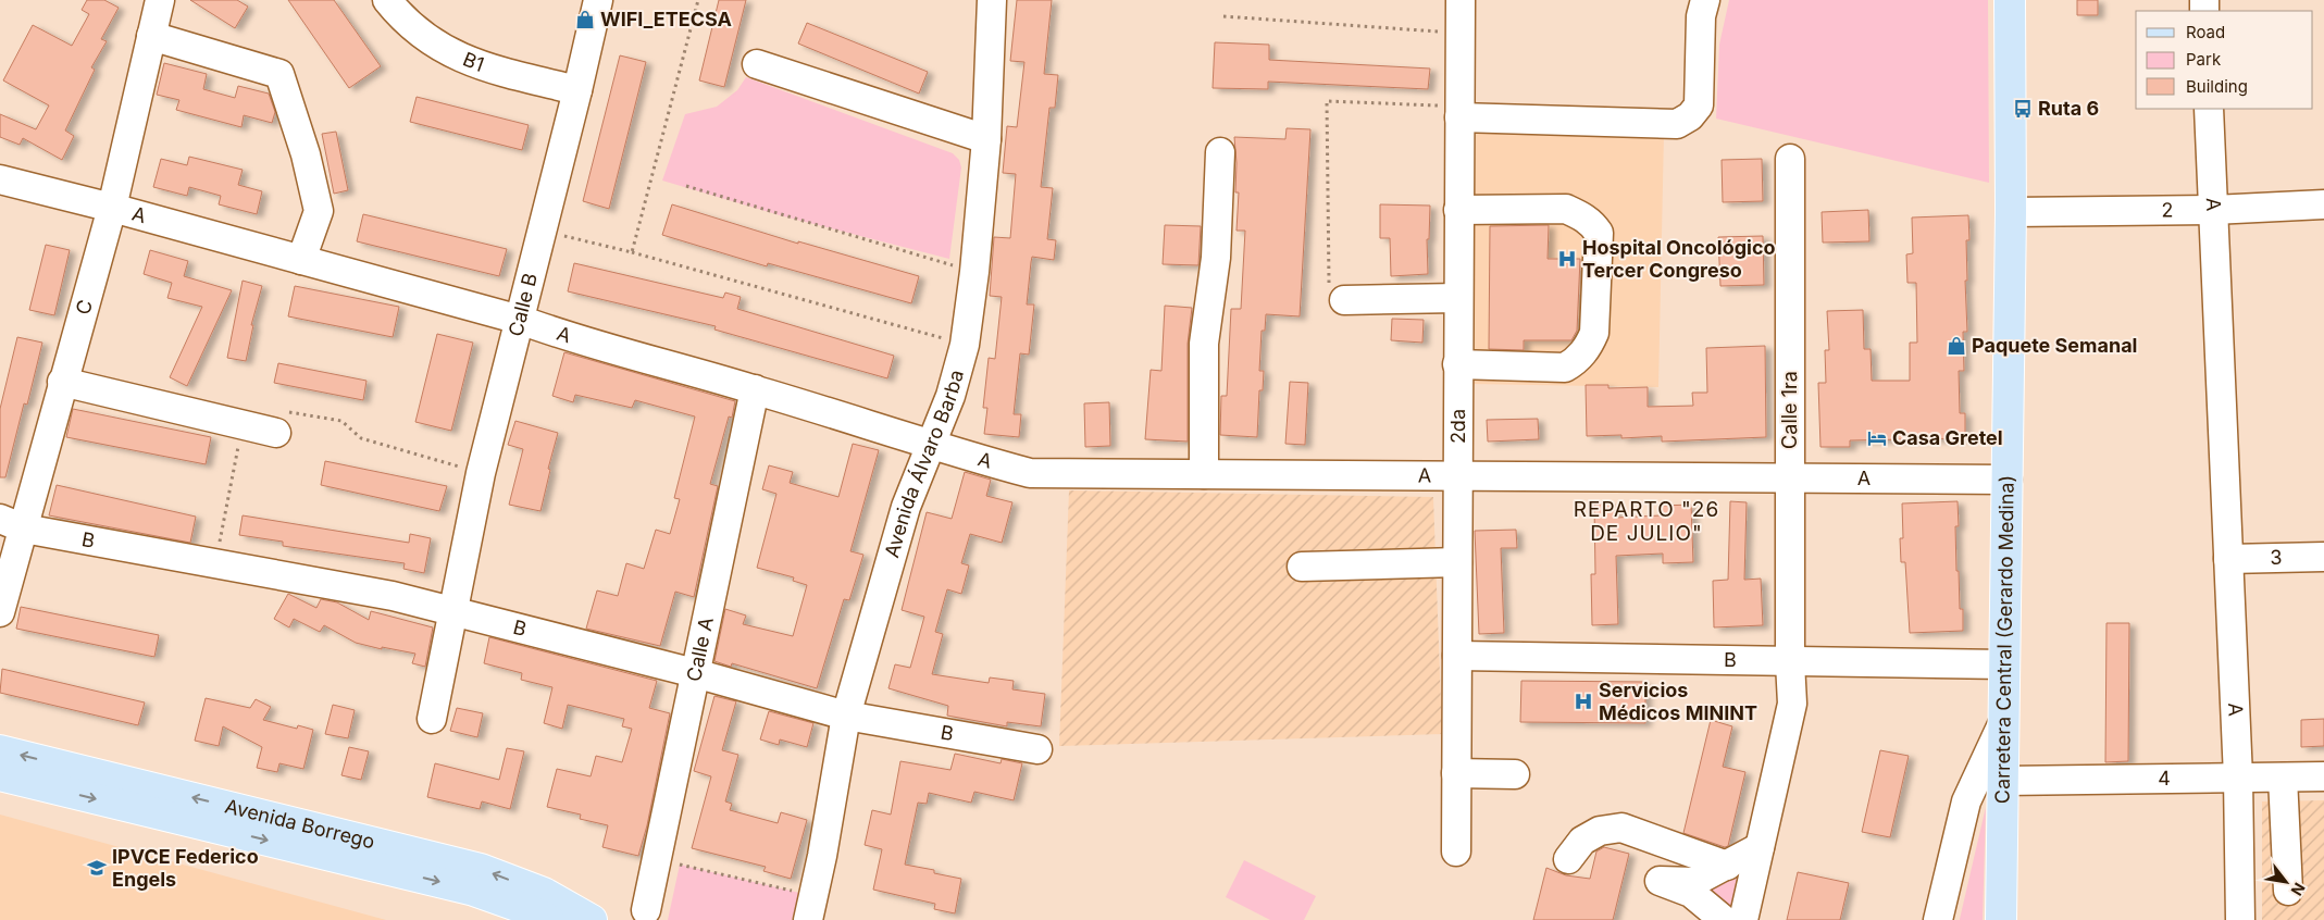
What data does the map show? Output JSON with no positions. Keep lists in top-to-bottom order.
{
  "streets": {
    "main road": ["Carretera Central (Gerardo Medina)", "Avenida Borrego"],
    "street": [
      "B1",
      "A",
      "2",
      "Calle B",
      "C",
      "Calle 1ra",
      "2da",
      "Avenida Álvaro Barba",
      "B",
      "3",
      "Calle A",
      "4"
    ]
  },
  "crossings": [
    ["B1", "Calle B"],
    ["A", "2"],
    ["A", "Calle B"],
    ["A", "C"],
    ["A", "Calle 1ra"],
    ["A", "2da"],
    ["A", "Avenida Álvaro Barba"],
    ["A", "3"],
    ["A", "Carretera Central (Gerardo Medina)"],
    ["A", "Calle A"],
    ["A", "4"],
    ["2", "Carretera Central (Gerardo Medina)"],
    ["Calle B", "B"],
    ["C", "B"],
    ["Calle 1ra", "B"],
    ["2da", "B"],
    ["Avenida Álvaro Barba", "B"],
    ["B", "Carretera Central (Gerardo Medina)"],
    ["B", "Calle A"],
    ["Carretera Central (Gerardo Medina)", "4"]
  ],
  "districts": ["REPARTO \"26 DE JULIO\""],
  "places": {
    "shop": ["WIFI_ETECSA", "Paquete Semanal"],
    "bus stop": ["Ruta 6"],
    "hospital": ["Hospital Oncológico Tercer Congreso", "Servicios Médicos MININT"],
    "hotel": ["Casa Gretel"],
    "school or university": ["IPVCE Federico Engels"]
  },
  "legend": ["Road", "Park", "Building"],
  "north": "bottom right"
}
